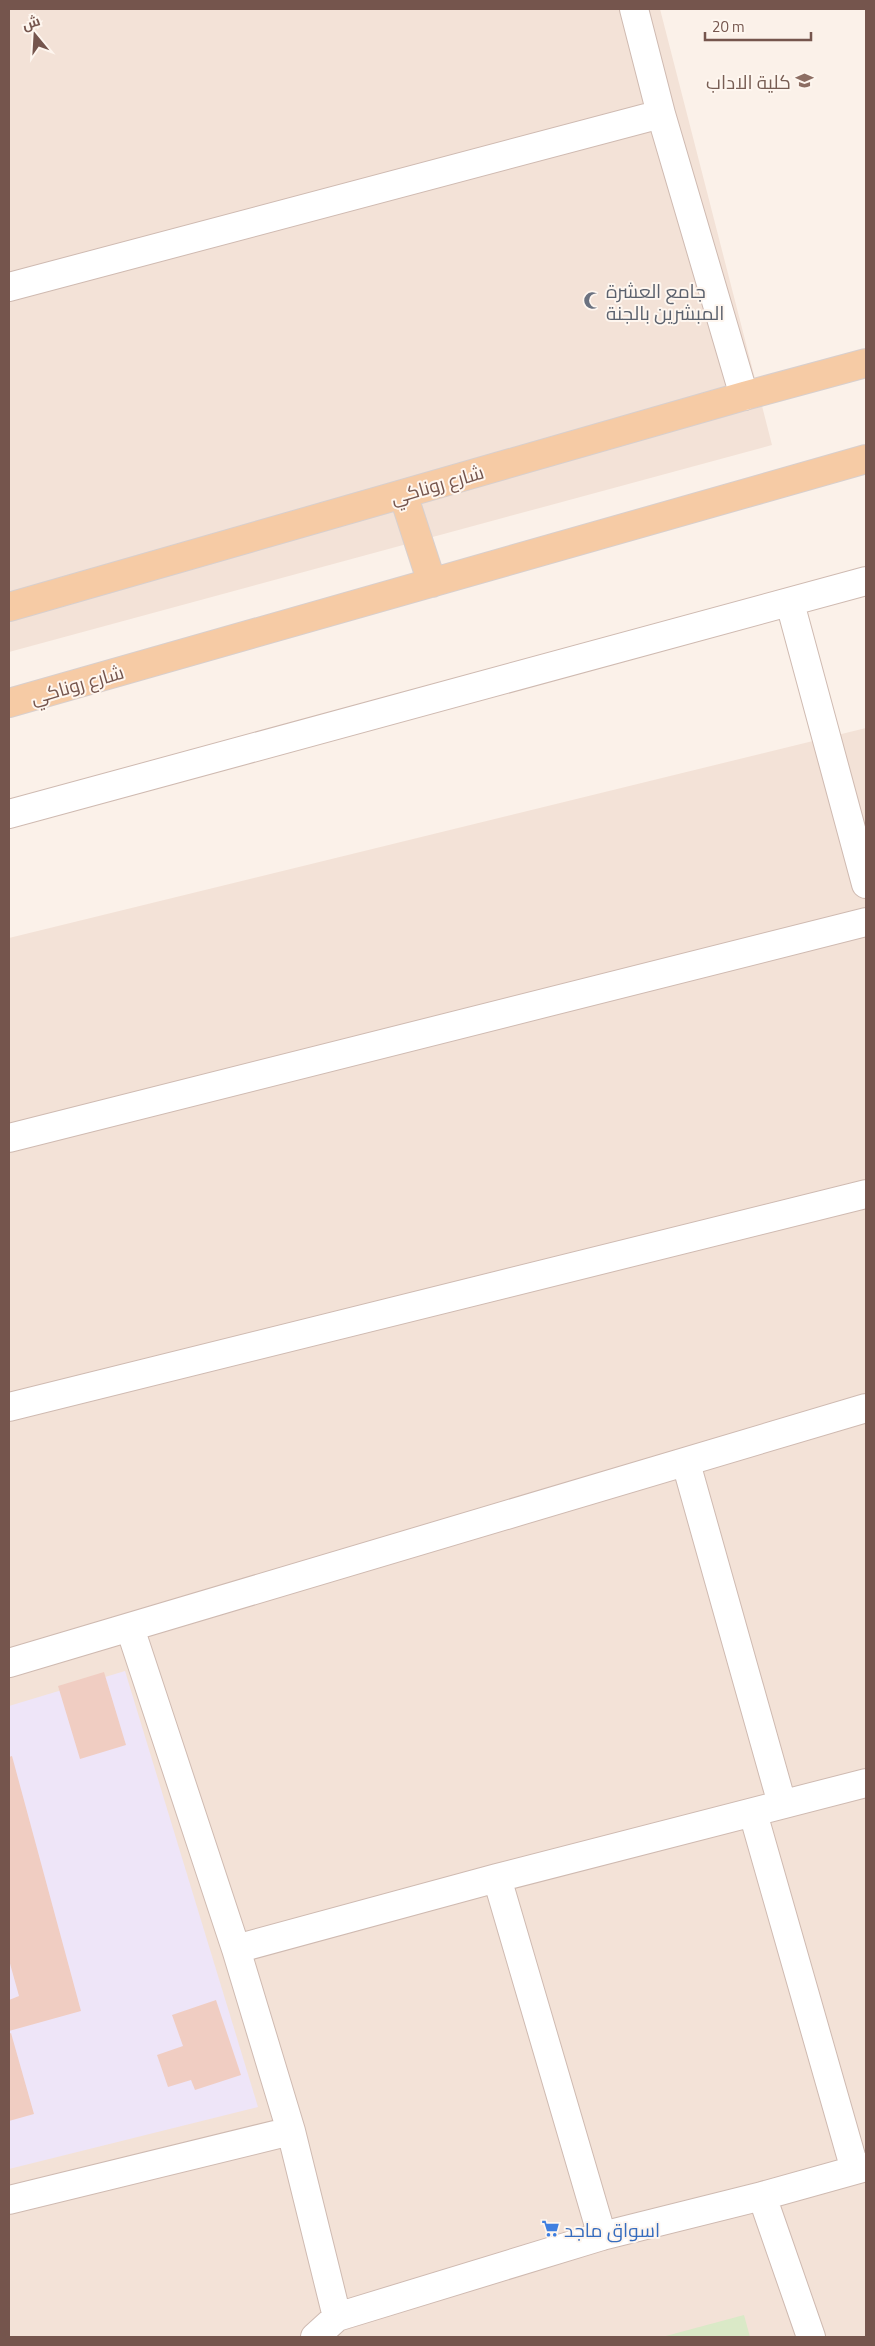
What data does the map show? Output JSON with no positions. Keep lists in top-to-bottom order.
{
  "streets": {
    "main road": ["شارع روناكي"]
  },
  "places": {
    "school or university": ["كلية الاداب"],
    "mosque": ["جامع العشرة المبشرين بالجنة"],
    "supermarket": ["اسواق ماجد"]
  },
  "scale_bar": "20 m",
  "north": "top"
}
